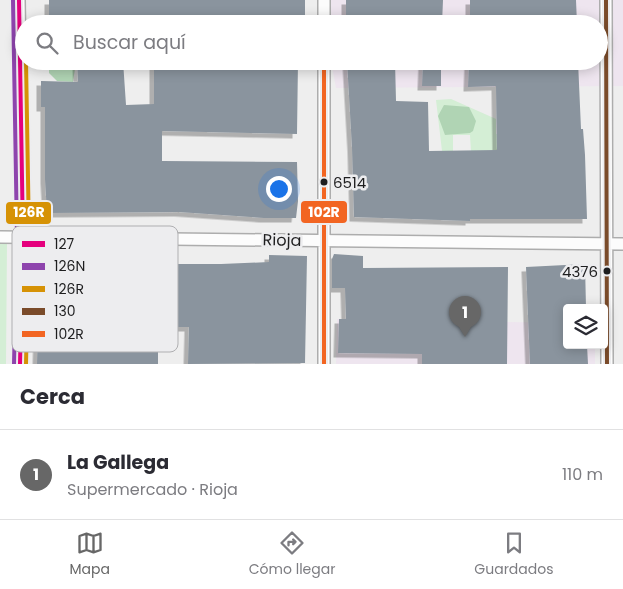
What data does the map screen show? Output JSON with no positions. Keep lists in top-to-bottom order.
{
  "streets": {
    "street": ["Rioja"]
  },
  "places": ["6514", "4376"],
  "lines": [
    "transit line 127",
    "transit line 126N",
    "transit line 130",
    "transit line 126R",
    "transit line 102R"
  ],
  "legend": [
    "127",
    "126N",
    "126R",
    "130",
    "102R"
  ],
  "page": {
    "search": "Buscar aquí",
    "pins": "1",
    "heading": "Cerca",
    "list": [
      {
        "mark": "1",
        "name": "La Gallega",
        "note": "Supermercado · Rioja",
        "value": "110 m"
      }
    ],
    "nav": ["Mapa", "Cómo llegar", "Guardados"]
  }
}
